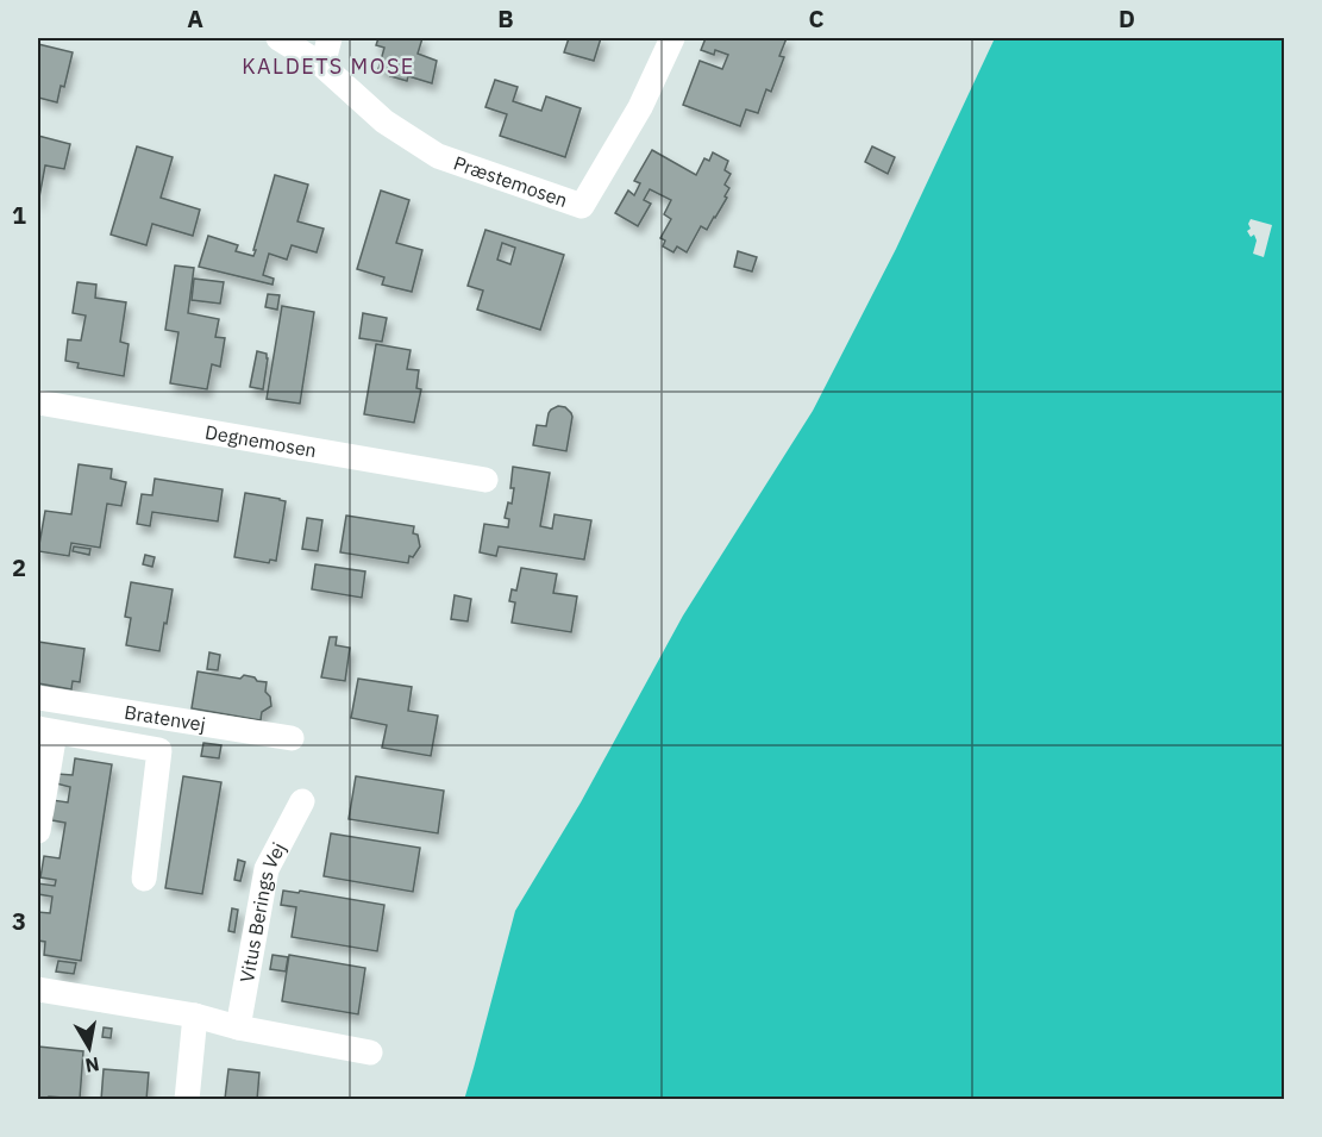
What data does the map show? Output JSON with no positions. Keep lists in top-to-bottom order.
{
  "streets": {
    "street": [
      "Præstemosen",
      "Degnemosen",
      "Bratenvej",
      "Vitus Berings Vej"
    ]
  },
  "districts": ["KALDETS MOSE"],
  "north": "bottom",
  "grid": {
    "columns": [
      "A",
      "B",
      "C",
      "D"
    ],
    "rows": ["1", "2", "3"]
  }
}
